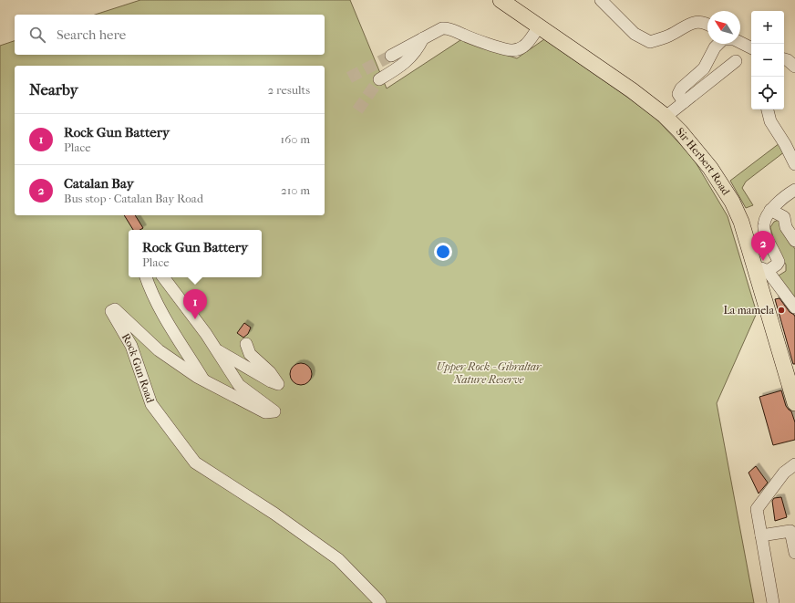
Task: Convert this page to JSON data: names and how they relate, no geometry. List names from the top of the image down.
{
  "streets": {
    "main road": ["Sir Herbert Road"],
    "street": ["Rock Gun Road"]
  },
  "parks": ["Upper Rock - Gibraltar Nature Reserve"],
  "places": ["La mamela"],
  "north": "top left",
  "page": {
    "map_buttons": ["+", "−"],
    "search": "Search here",
    "heading": ["Nearby", "2 results"],
    "list": [
      {
        "mark": "1",
        "name": "Rock Gun Battery",
        "note": "Place",
        "value": "160 m"
      },
      {
        "mark": "2",
        "name": "Catalan Bay",
        "note": "Bus stop · Catalan Bay Road",
        "value": "210 m"
      }
    ],
    "popup": ["Rock Gun Battery", "Place"],
    "pins": ["2", "1"]
  }
}
